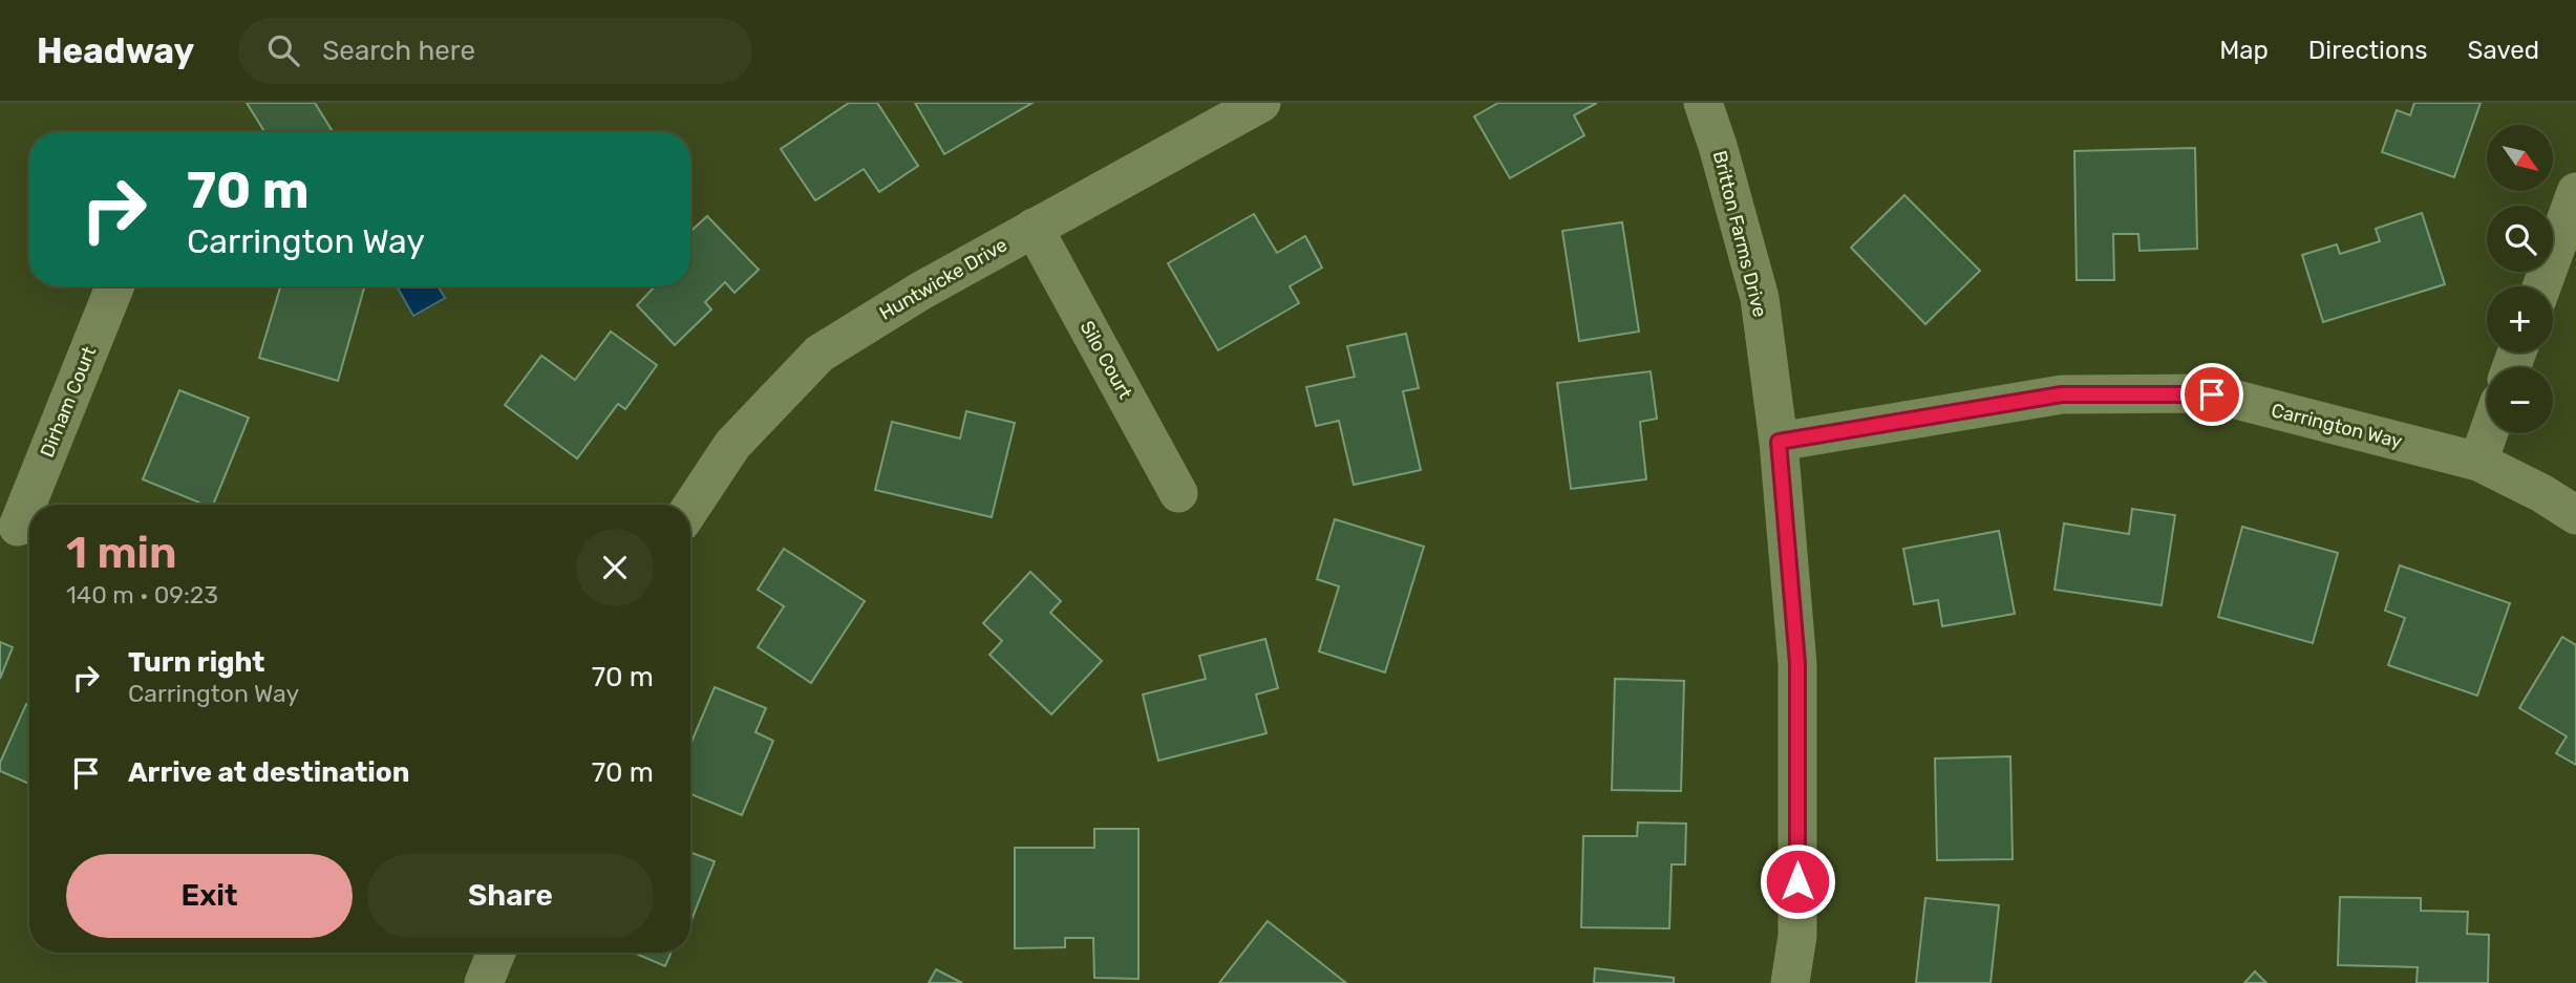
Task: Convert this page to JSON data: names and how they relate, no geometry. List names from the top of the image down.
{
  "streets": {
    "street": [
      "Britton Farms Drive",
      "Huntwicke Drive",
      "Silo Court",
      "Dirham Court",
      "Carrington Way"
    ]
  },
  "crossings": [
    ["Britton Farms Drive", "Carrington Way"],
    ["Huntwicke Drive", "Silo Court"]
  ],
  "north": "bottom right",
  "page": {
    "header": "Headway",
    "search": "Search here",
    "nav": ["Map", "Directions", "Saved"],
    "map_buttons": ["+", "−"],
    "turn": ["70 m", "Carrington Way"],
    "heading": ["1 min", "140 m · 09:23"],
    "list": [
      {
        "name": "Turn right",
        "note": "Carrington Way",
        "value": "70 m"
      },
      {
        "name": "Arrive at destination",
        "value": "70 m"
      }
    ],
    "buttons": ["Exit", "Share"]
  }
}
